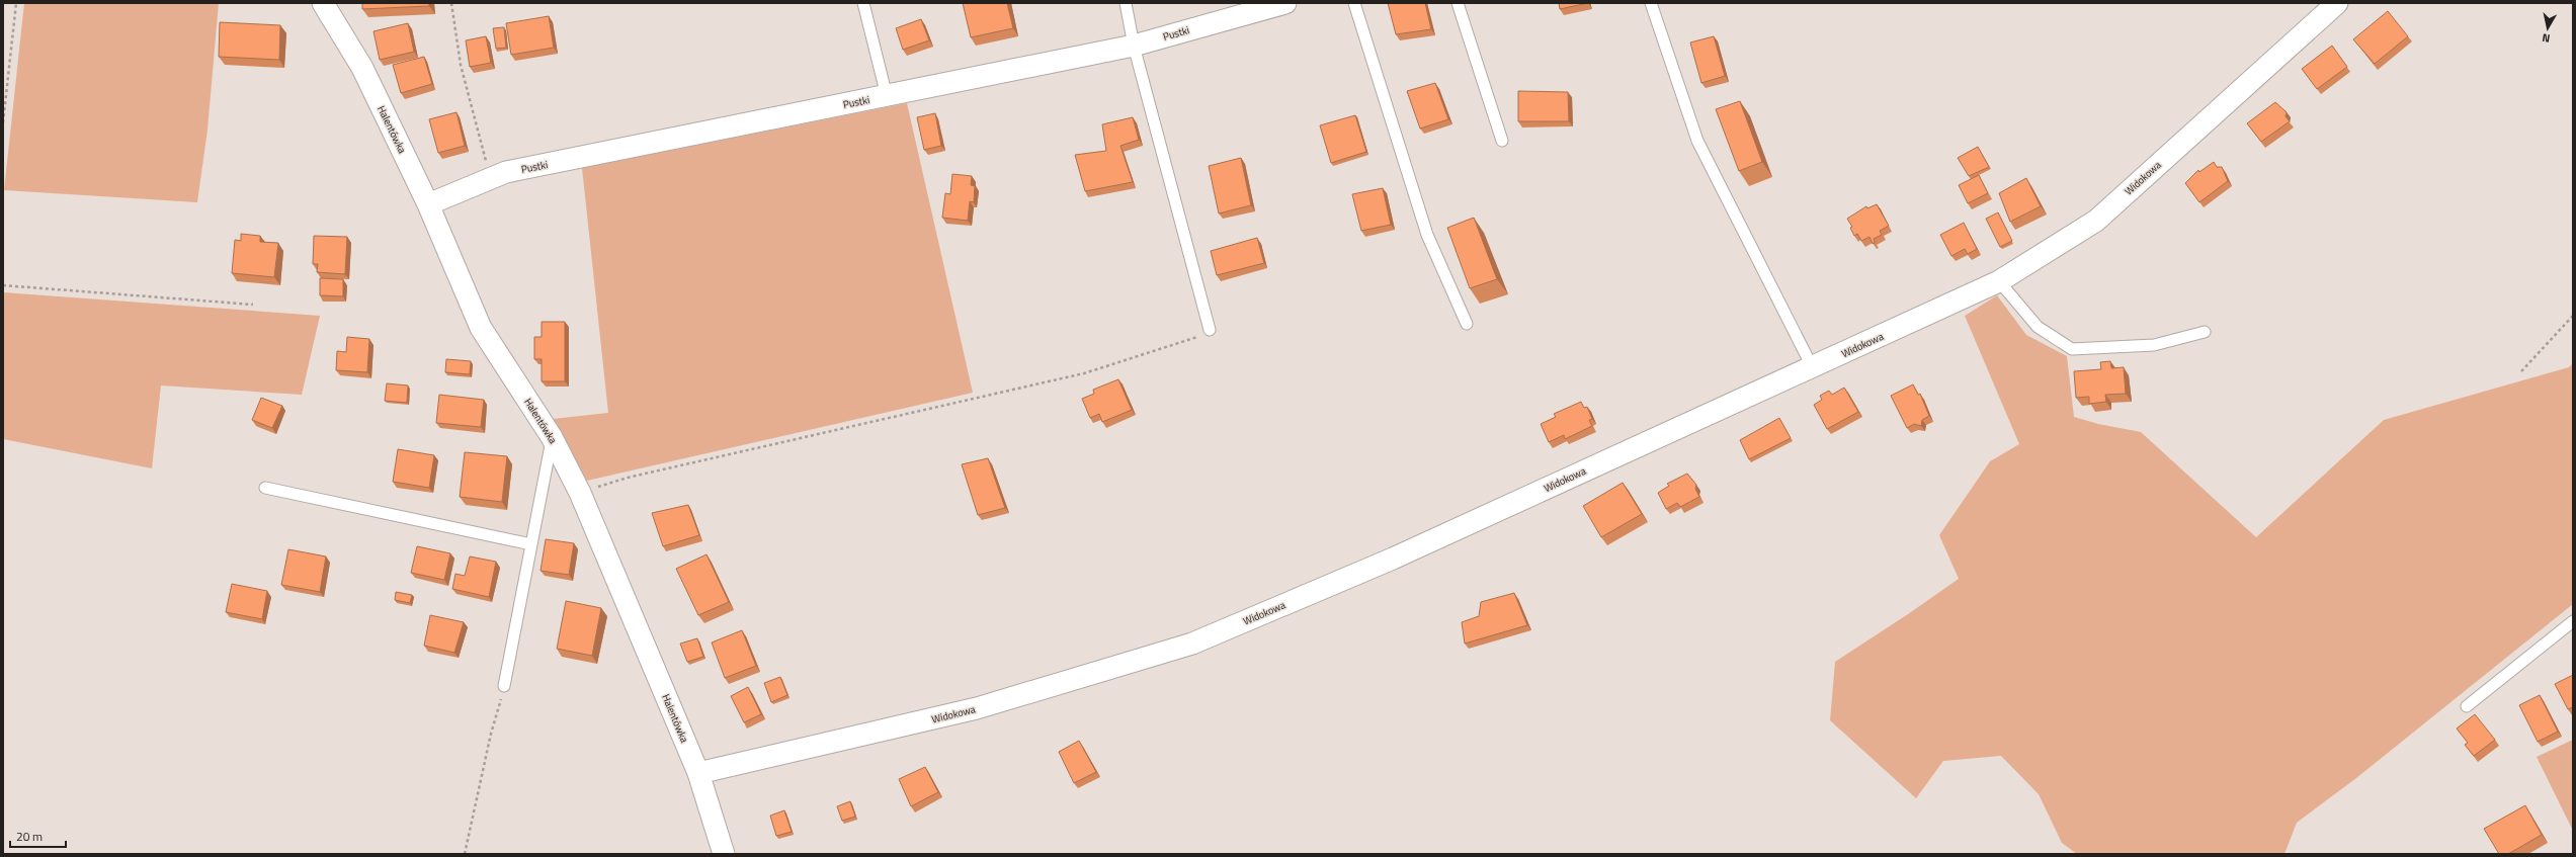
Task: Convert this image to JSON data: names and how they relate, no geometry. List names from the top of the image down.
{
  "streets": {
    "street": ["Pustki", "Halentówka", "Widokowa"]
  },
  "crossings": [
    ["Pustki", "Halentówka"],
    ["Halentówka", "Widokowa"]
  ],
  "scale_bar": "20 m",
  "north": "bottom"
}
